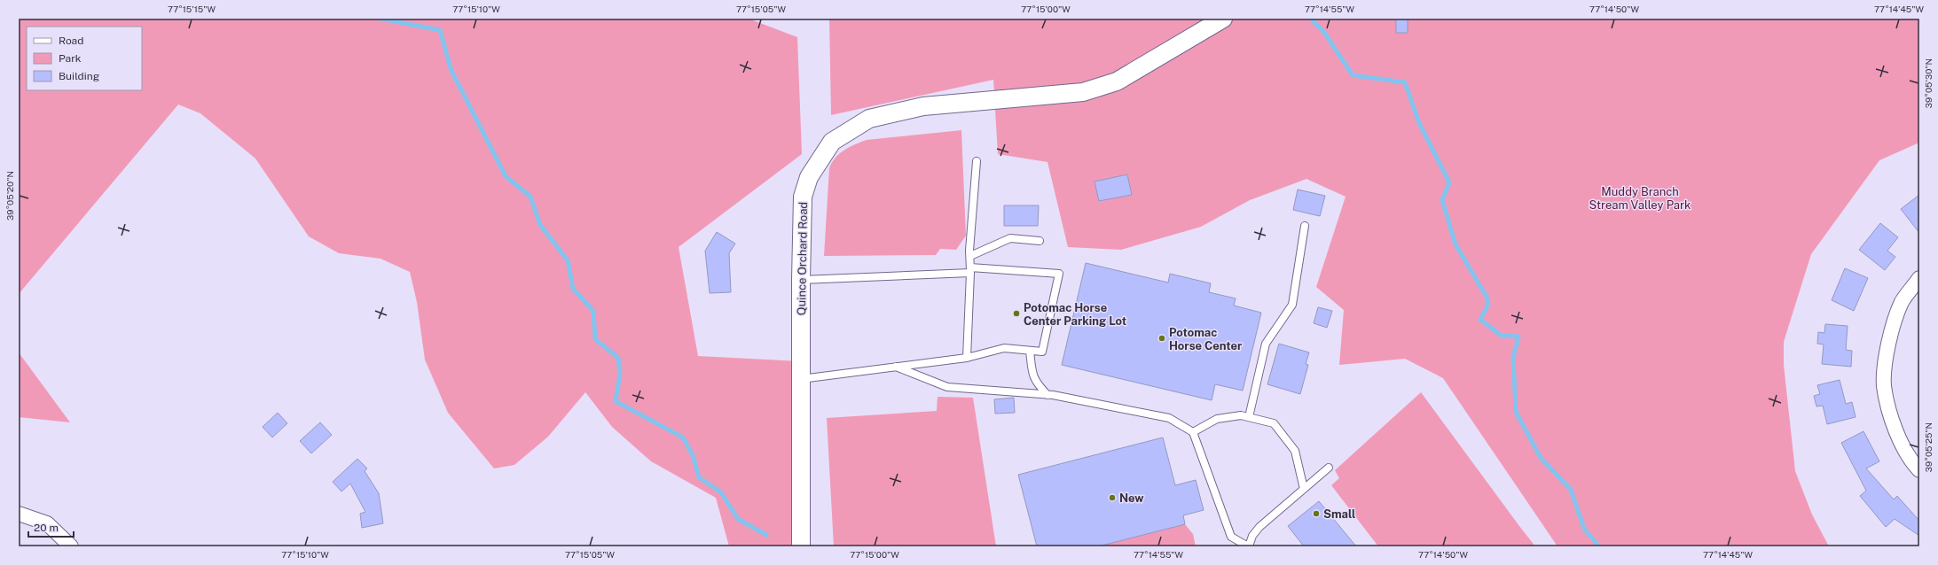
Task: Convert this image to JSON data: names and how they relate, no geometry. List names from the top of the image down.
{
  "streets": {
    "street": ["Quince Orchard Road"]
  },
  "parks": ["Muddy Branch Stream Valley Park"],
  "places": [
    "Potomac Horse Center Parking Lot",
    "Potomac Horse Center",
    "New",
    "Small"
  ],
  "legend": ["Road", "Park", "Building"],
  "scale_bar": "20 m",
  "coordinates": [
    "77°15'15\"W",
    "77°15'10\"W",
    "77°15'05\"W",
    "77°15'00\"W",
    "77°14'55\"W",
    "77°14'50\"W",
    "77°14'45\"W",
    "39°05'30\"N",
    "39°05'20\"N",
    "39°05'25\"N"
  ]
}
